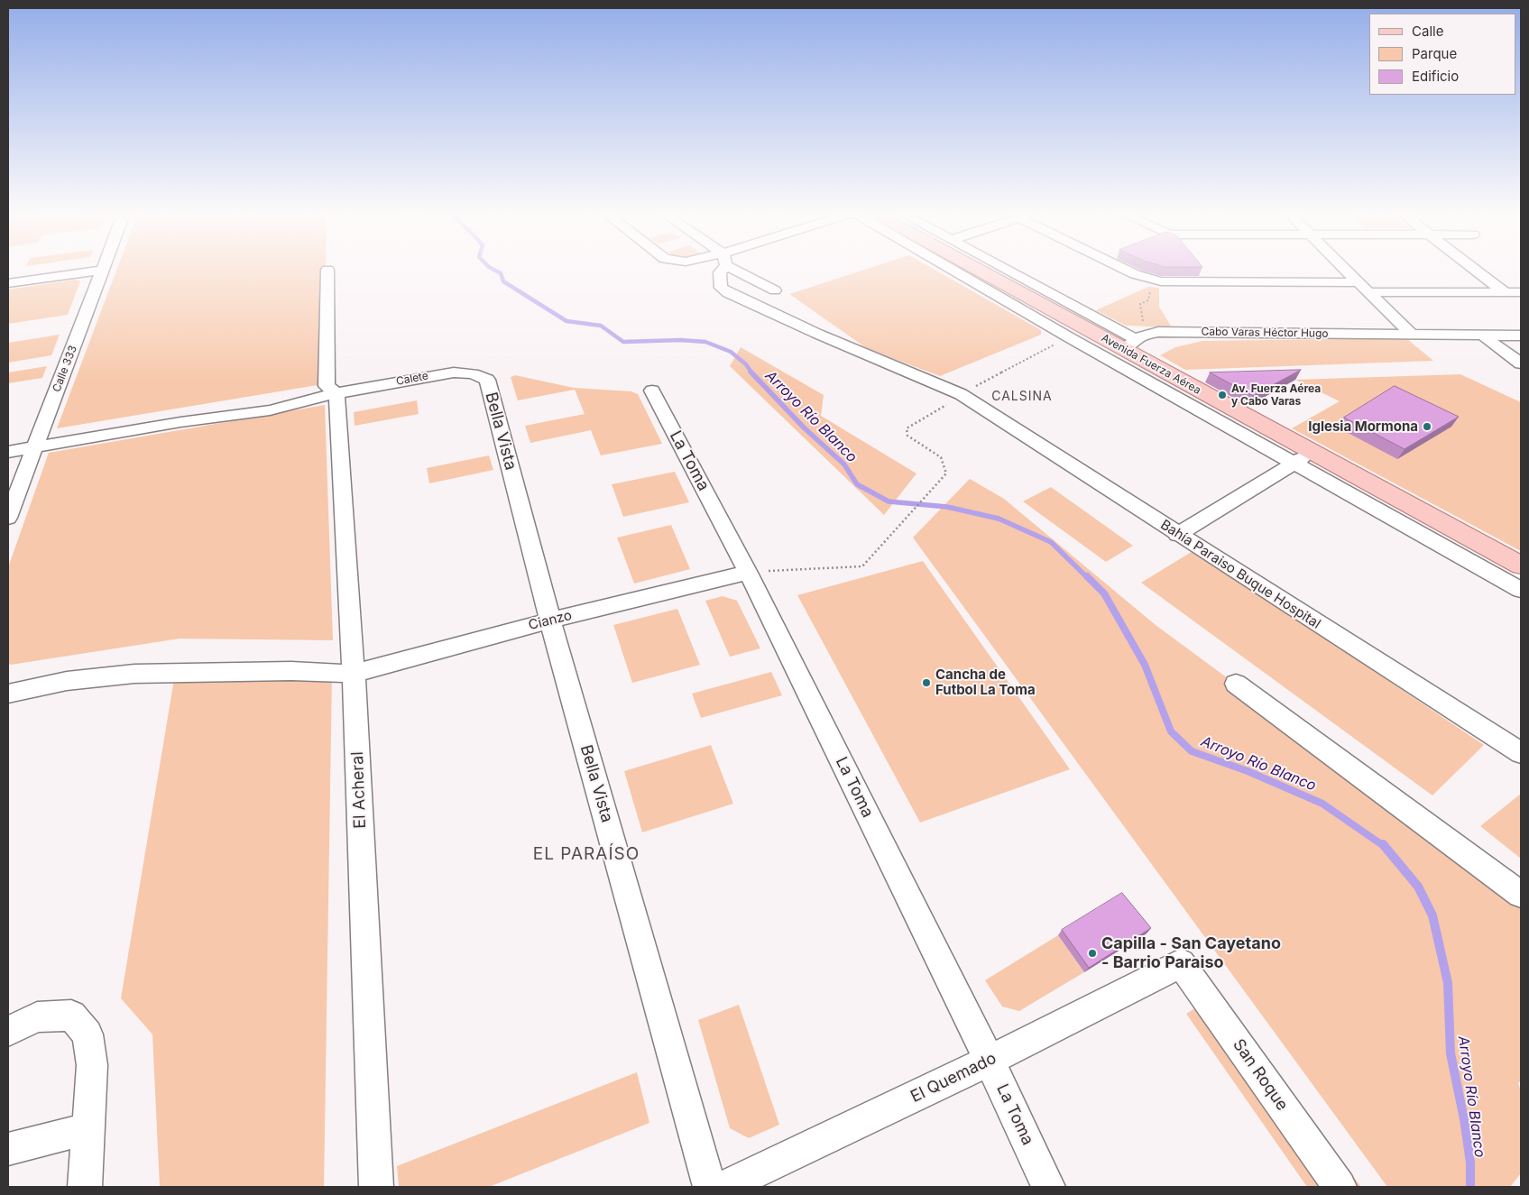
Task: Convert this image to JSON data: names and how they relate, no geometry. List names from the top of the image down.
{
  "streets": {
    "main road": ["Avenida Fuerza Aérea"],
    "street": [
      "Cabo Varas Héctor Hugo",
      "Calle 333",
      "Calete",
      "Bella Vista",
      "La Toma",
      "Bahía Paraiso Buque Hospital",
      "Cianzo",
      "El Acheral",
      "San Roque",
      "El Quemado"
    ]
  },
  "crossings": [
    ["Cabo Varas Héctor Hugo", "Avenida Fuerza Aérea"],
    ["Calle 333", "Calete"],
    ["Calete", "Bella Vista"],
    ["Calete", "El Acheral"],
    ["Bella Vista", "Cianzo"],
    ["La Toma", "Cianzo"],
    ["La Toma", "El Quemado"],
    ["Cianzo", "El Acheral"],
    ["San Roque", "El Quemado"]
  ],
  "districts": ["CALSINA", "EL PARAÍSO"],
  "water": ["Arroyo Río Blanco"],
  "places": [
    "Av. Fuerza Aérea y Cabo Varas",
    "Iglesia Mormona",
    "Cancha de Futbol La Toma",
    "Capilla - San Cayetano - Barrio Paraiso"
  ],
  "legend": ["Calle", "Parque", "Edificio"]
}
